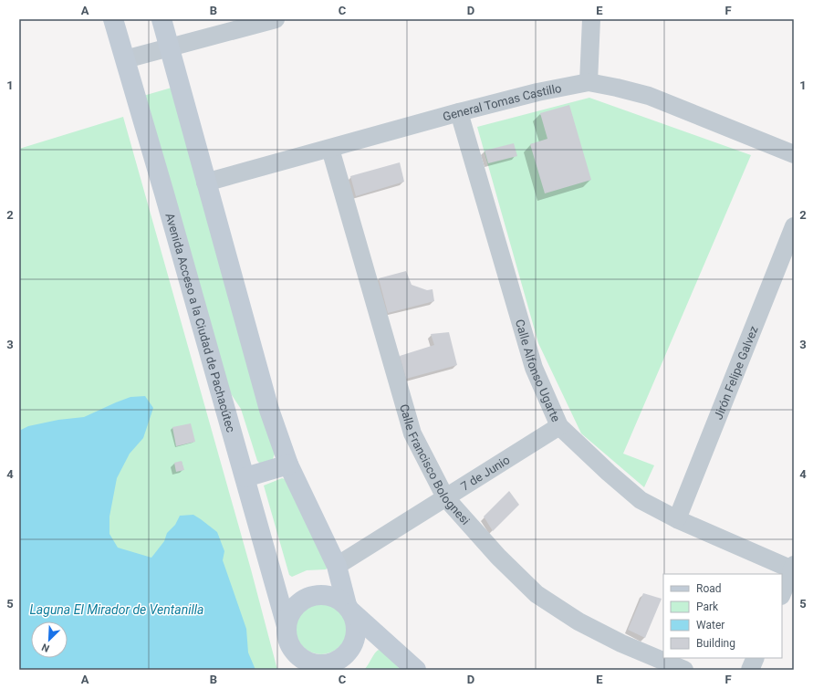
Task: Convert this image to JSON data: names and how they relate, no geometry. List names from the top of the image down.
{
  "streets": {
    "main road": ["Avenida Acceso a la Ciudad de Pachacútec"],
    "street": [
      "General Tomas Castillo",
      "Calle Alfonso Ugarte",
      "Jirón Felipe Galvez",
      "Calle Francisco Bolognesi",
      "7 de Junio"
    ]
  },
  "crossings": [
    ["General Tomas Castillo", "Calle Alfonso Ugarte"],
    ["General Tomas Castillo", "Calle Francisco Bolognesi"],
    ["Calle Alfonso Ugarte", "Jirón Felipe Galvez"],
    ["Calle Alfonso Ugarte", "7 de Junio"],
    ["Calle Francisco Bolognesi", "7 de Junio"]
  ],
  "water": ["Laguna El Mirador de Ventanilla"],
  "legend": [
    "Road",
    "Park",
    "Water",
    "Building"
  ],
  "north": "bottom left",
  "grid": {
    "columns": [
      "A",
      "B",
      "C",
      "D",
      "E",
      "F"
    ],
    "rows": [
      "1",
      "2",
      "3",
      "4",
      "5"
    ]
  }
}
